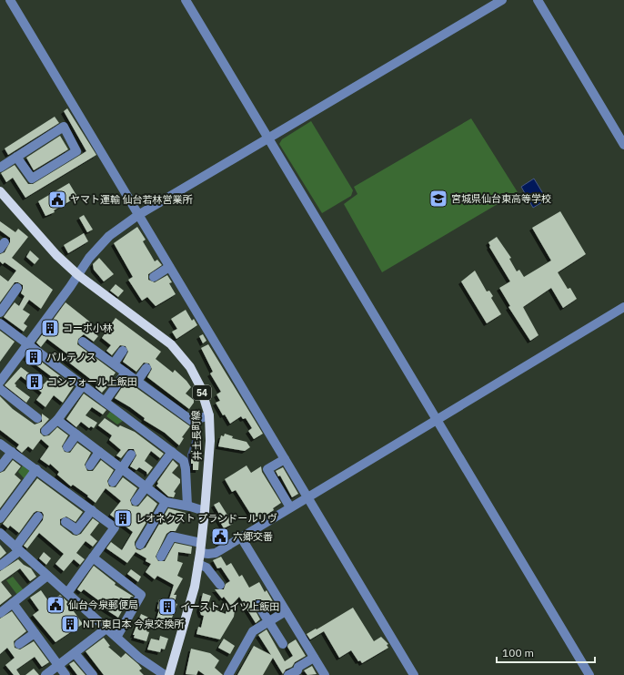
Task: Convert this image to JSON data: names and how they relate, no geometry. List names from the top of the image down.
{
  "streets": {
    "main road": ["54", "井土長町線"]
  },
  "places": {
    "school or university": ["宮城県仙台東高等学校"],
    "public building": ["ヤマト運輸 仙台若林営業所", "六郷交番", "仙台今泉郵便局"],
    "building": [
      "コーポ小林",
      "パルテノス",
      "コンフォール上飯田",
      "レオネクスト プランドールリヴ",
      "イーストハイツ上飯田",
      "NTT東日本 今泉交換所"
    ]
  },
  "scale_bar": "100 m"
}
